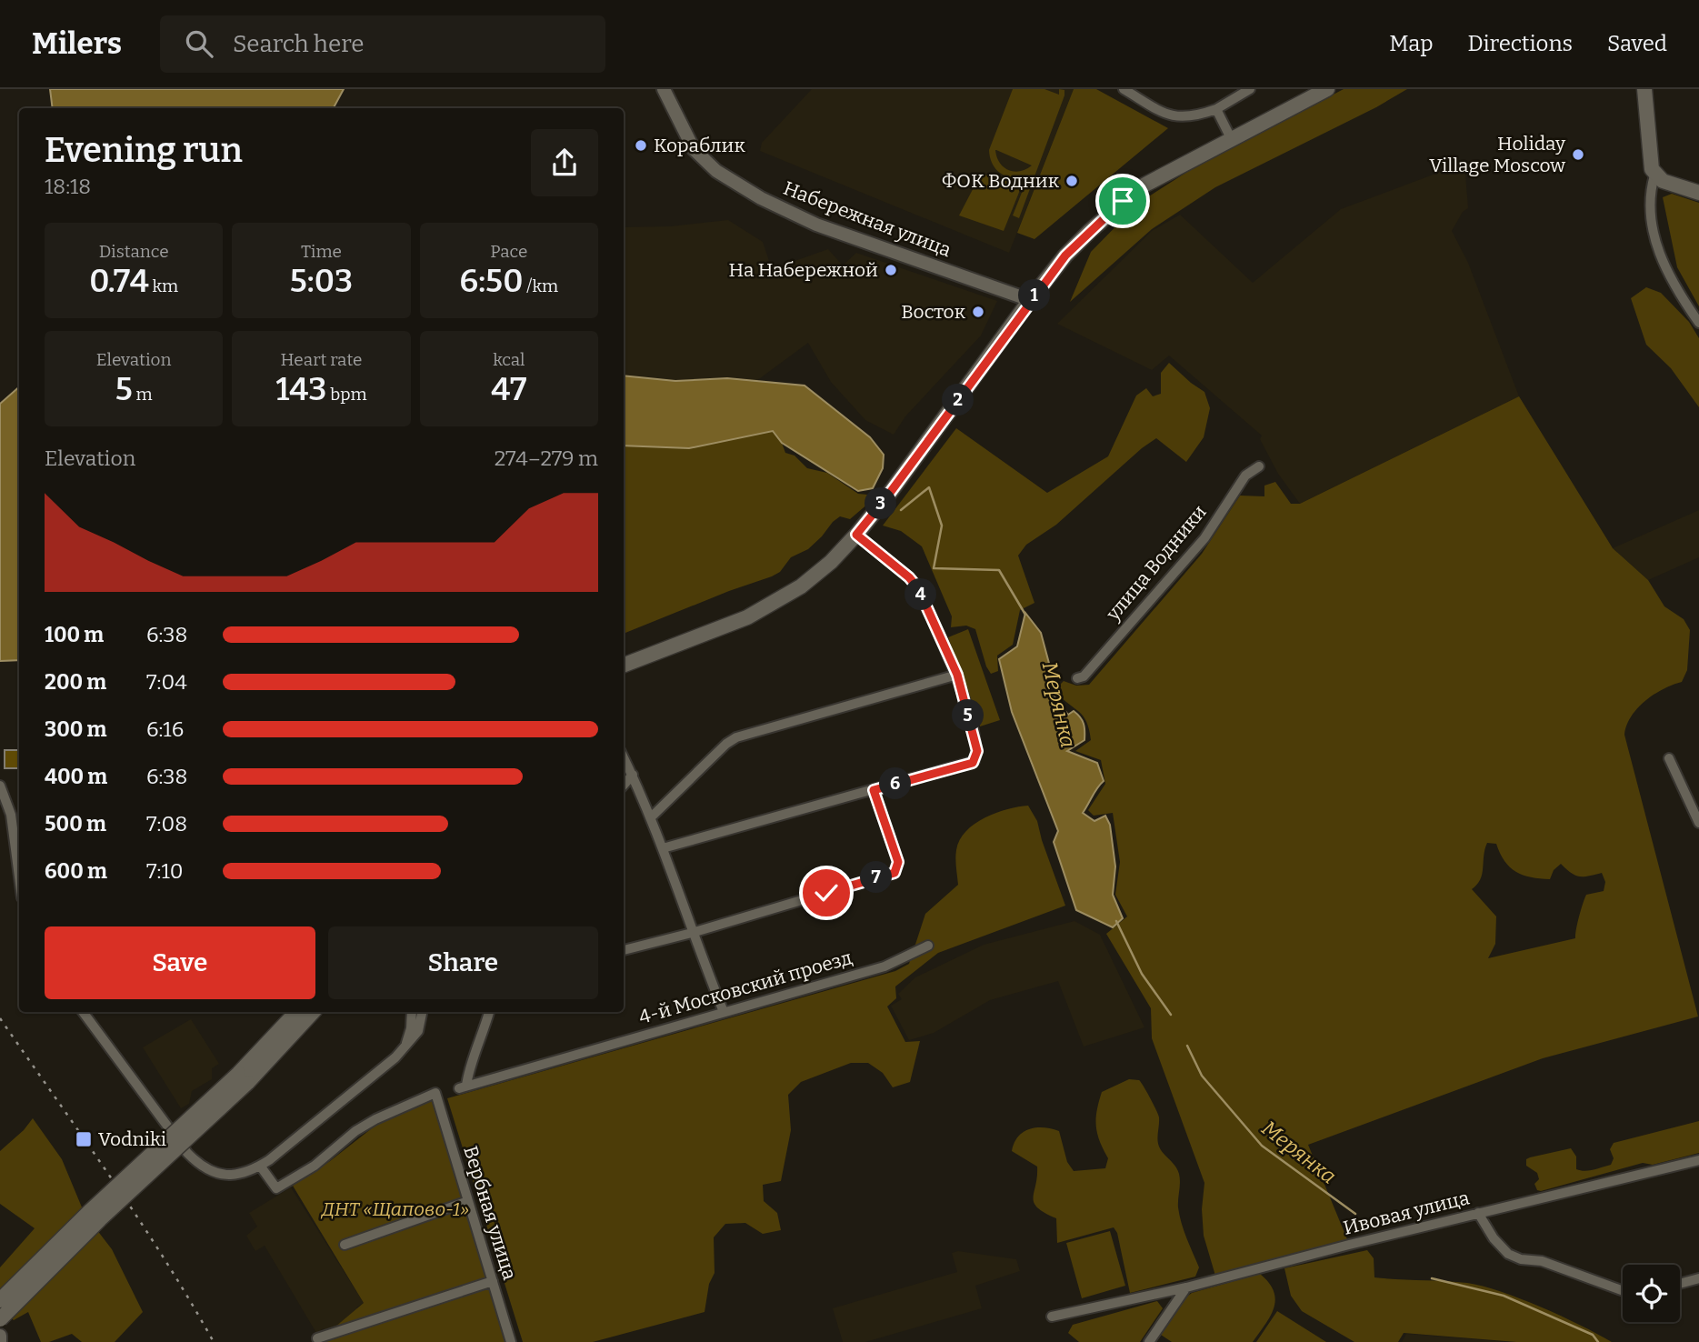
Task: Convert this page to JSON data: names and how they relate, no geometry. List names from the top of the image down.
{
  "streets": {
    "street": [
      "Набережная улица",
      "улица Водники",
      "4-й Московский проезд",
      "Вербная улица",
      "Ивовая улица"
    ]
  },
  "water": ["Мерянка"],
  "parks": ["ДНТ «Щапово-1»"],
  "places": {
    "other": [
      "Кораблик",
      "Holiday Village Moscow",
      "ФОК Водник",
      "На Набережной",
      "Восток"
    ],
    "transit": ["Vodniki"]
  },
  "page": {
    "header": "Milers",
    "search": "Search here",
    "nav": ["Map", "Directions", "Saved"],
    "heading": ["Evening run", "18:18"],
    "stats": [
      ["Distance", "0.74 km"],
      ["Time", "5:03"],
      ["Pace", "6:50 /km"],
      ["Elevation", "5 m"],
      ["Heart rate", "143 bpm"],
      ["kcal", "47"]
    ],
    "pins": [
      "1",
      "2",
      "3",
      "4",
      "5",
      "6",
      "7"
    ],
    "chart": ["Elevation", "274–279 m"],
    "list": [
      {
        "name": "100 m",
        "note": "6:38"
      },
      {
        "name": "200 m",
        "note": "7:04"
      },
      {
        "name": "300 m",
        "note": "6:16"
      },
      {
        "name": "400 m",
        "note": "6:38"
      },
      {
        "name": "500 m",
        "note": "7:08"
      },
      {
        "name": "600 m",
        "note": "7:10"
      }
    ],
    "buttons": ["Save", "Share"]
  }
}
